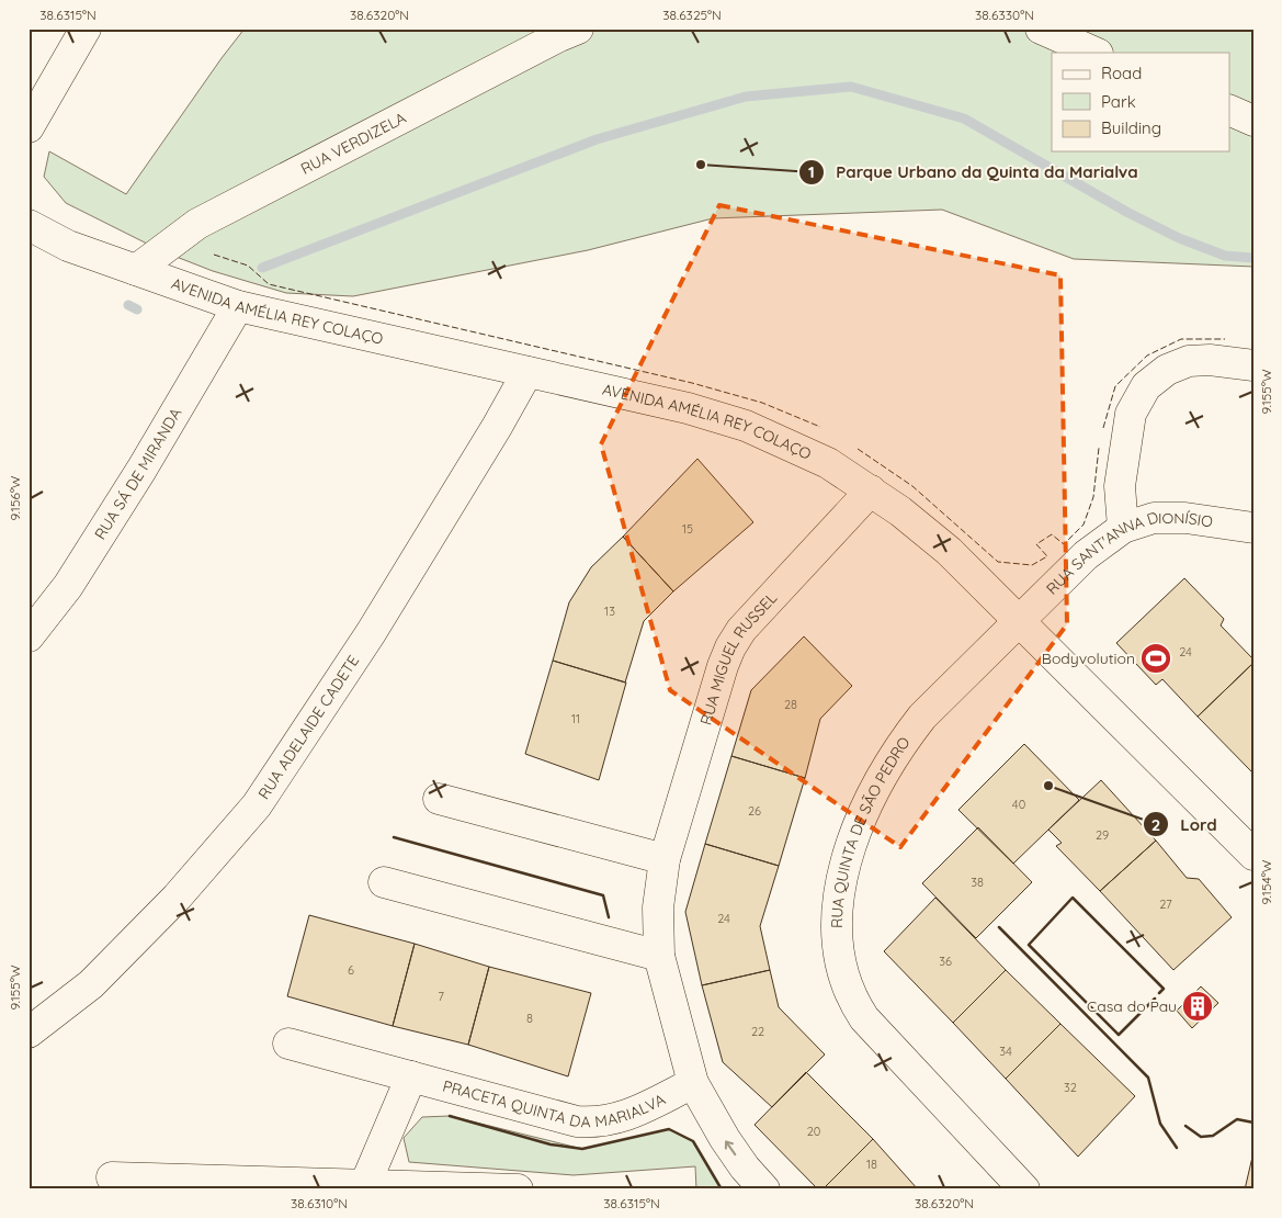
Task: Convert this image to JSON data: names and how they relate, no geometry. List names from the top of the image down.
{
  "streets": {
    "street": [
      "RUA VERDIZELA",
      "AVENIDA AMÉLIA REY COLAÇO",
      "RUA SÁ DE MIRANDA",
      "RUA SANT'ANNA DIONÍSIO",
      "RUA MIGUEL RUSSEL",
      "RUA ADELAIDE CADETE",
      "RUA QUINTA DE SÃO PEDRO",
      "PRACETA QUINTA DA MARIALVA"
    ]
  },
  "crossings": [
    ["RUA VERDIZELA", "AVENIDA AMÉLIA REY COLAÇO"],
    ["AVENIDA AMÉLIA REY COLAÇO", "RUA SÁ DE MIRANDA"],
    ["AVENIDA AMÉLIA REY COLAÇO", "RUA SANT'ANNA DIONÍSIO"],
    ["AVENIDA AMÉLIA REY COLAÇO", "RUA MIGUEL RUSSEL"],
    ["AVENIDA AMÉLIA REY COLAÇO", "RUA ADELAIDE CADETE"],
    ["AVENIDA AMÉLIA REY COLAÇO", "RUA QUINTA DE SÃO PEDRO"],
    ["RUA SANT'ANNA DIONÍSIO", "RUA QUINTA DE SÃO PEDRO"],
    ["RUA MIGUEL RUSSEL", "PRACETA QUINTA DA MARIALVA"]
  ],
  "places": {
    "other": ["Parque Urbano da Quinta da Marialva", "Lord"],
    "sports": ["Bodyvolution"],
    "building": ["Casa do Pau"]
  },
  "house_numbers": [
    "15",
    "13",
    "24",
    "28",
    "11",
    "40",
    "26",
    "29",
    "38",
    "27",
    "24",
    "36",
    "6",
    "7",
    "8",
    "22",
    "34",
    "32",
    "20",
    "18"
  ],
  "legend": ["Road", "Park", "Building"],
  "coordinates": [
    "38.6315°N",
    "38.6320°N",
    "38.6325°N",
    "38.6330°N",
    "9.155°W",
    "9.156°W",
    "9.154°W",
    "38.6310°N"
  ]
}
